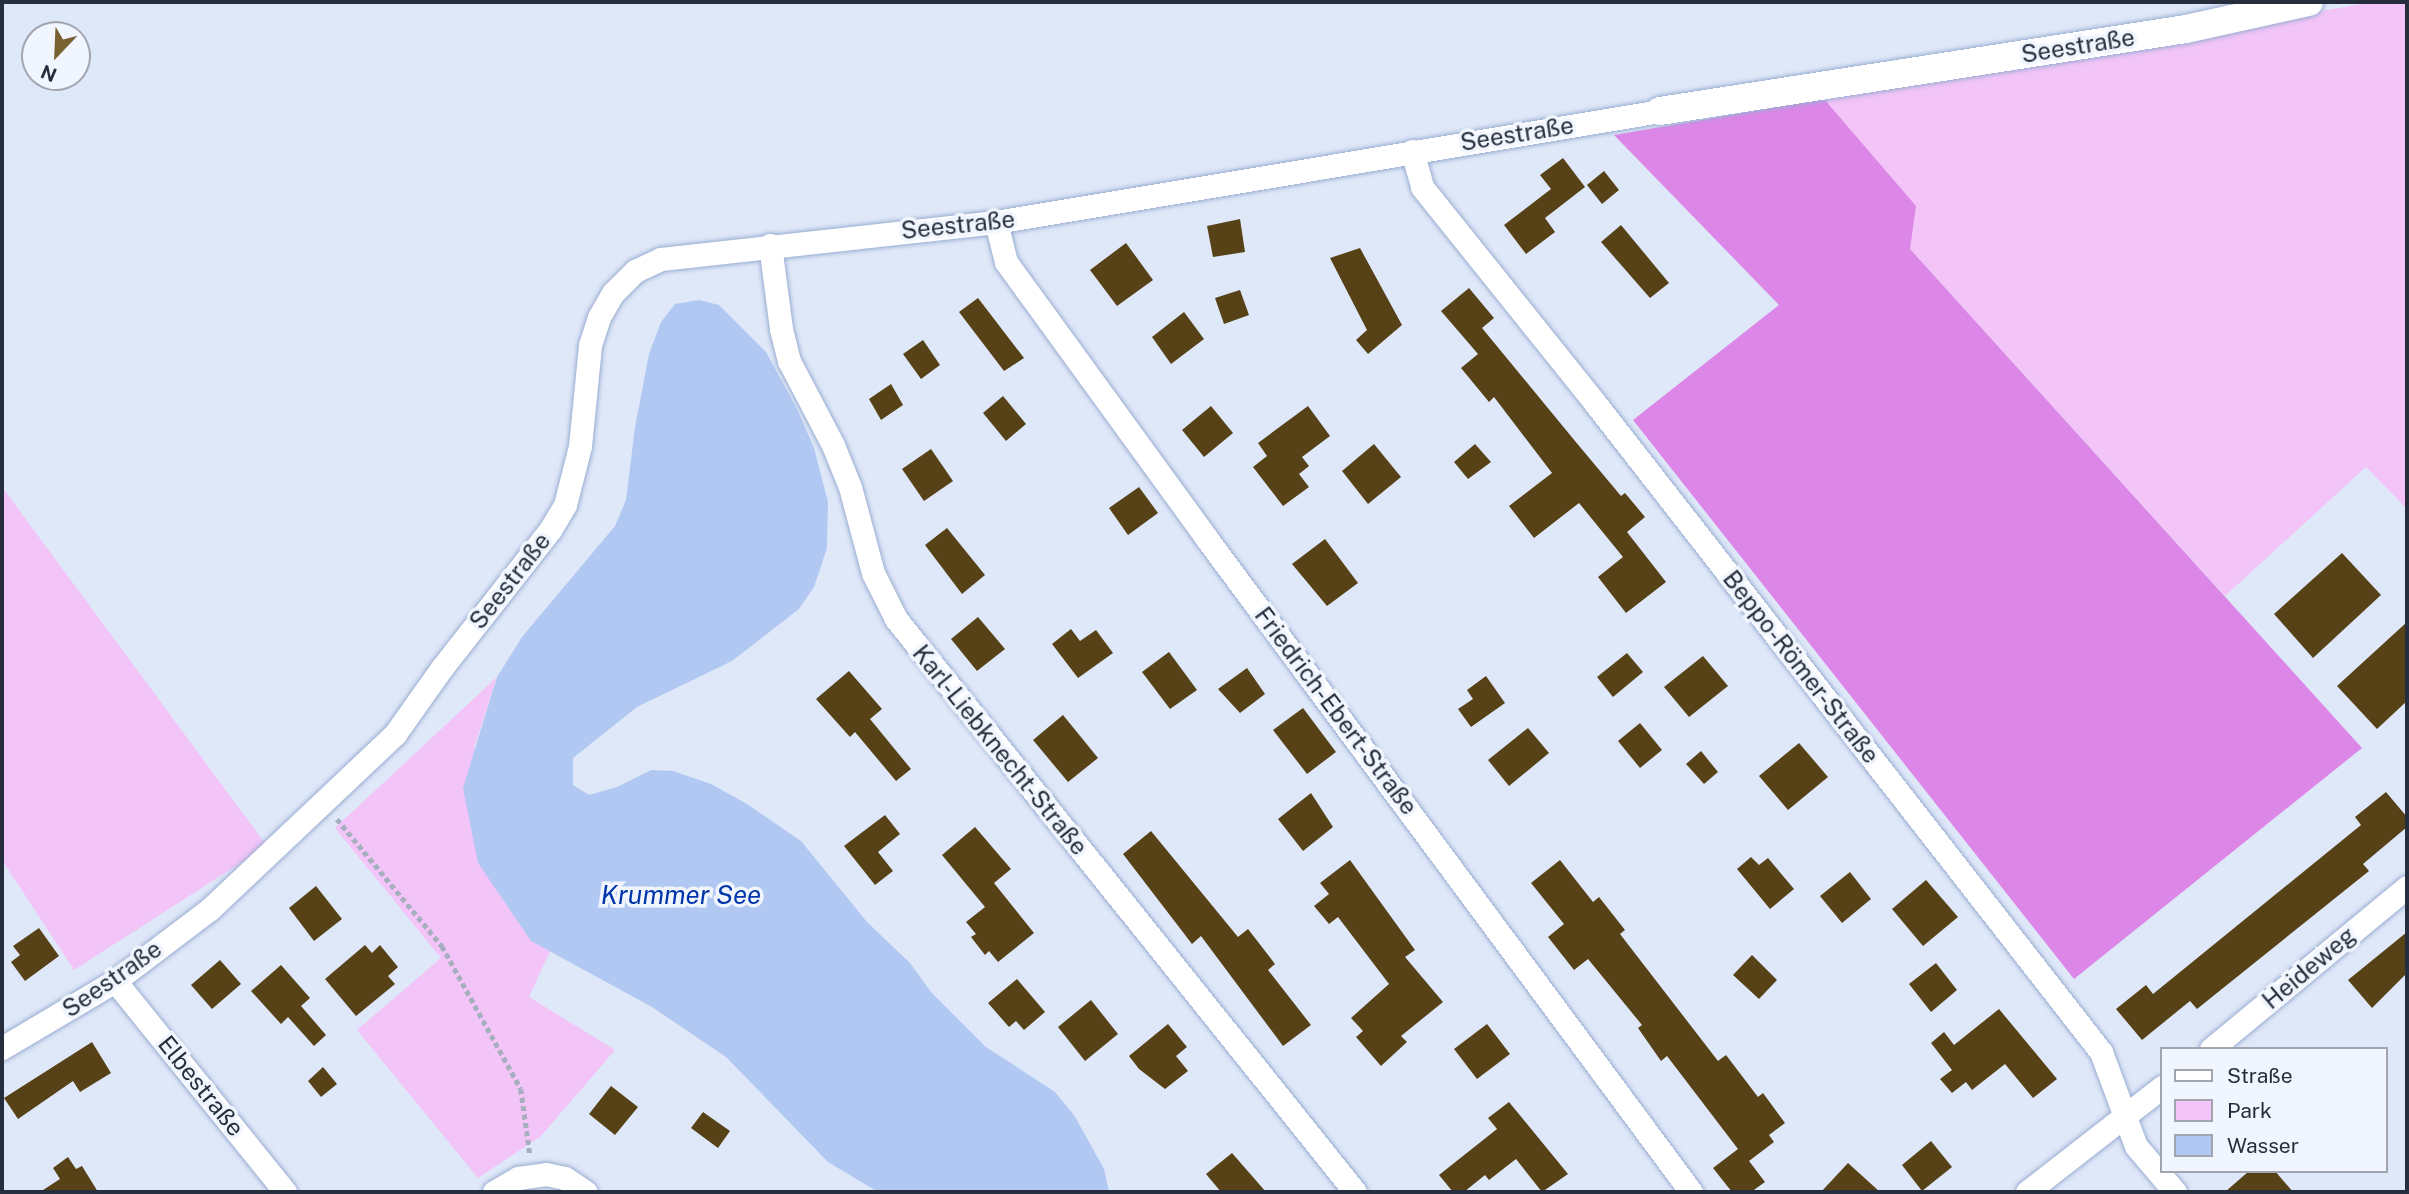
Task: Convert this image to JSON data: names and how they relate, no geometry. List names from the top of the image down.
{
  "streets": {
    "street": [
      "Seestraße",
      "Beppo-Römer-Straße",
      "Friedrich-Ebert-Straße",
      "Karl-Liebknecht-Straße",
      "Heideweg",
      "Elbestraße"
    ]
  },
  "crossings": [
    ["Seestraße", "Beppo-Römer-Straße"],
    ["Seestraße", "Friedrich-Ebert-Straße"],
    ["Seestraße", "Karl-Liebknecht-Straße"],
    ["Seestraße", "Elbestraße"]
  ],
  "water": ["Krummer See"],
  "legend": ["Straße", "Park", "Wasser"],
  "north": "bottom left"
}
